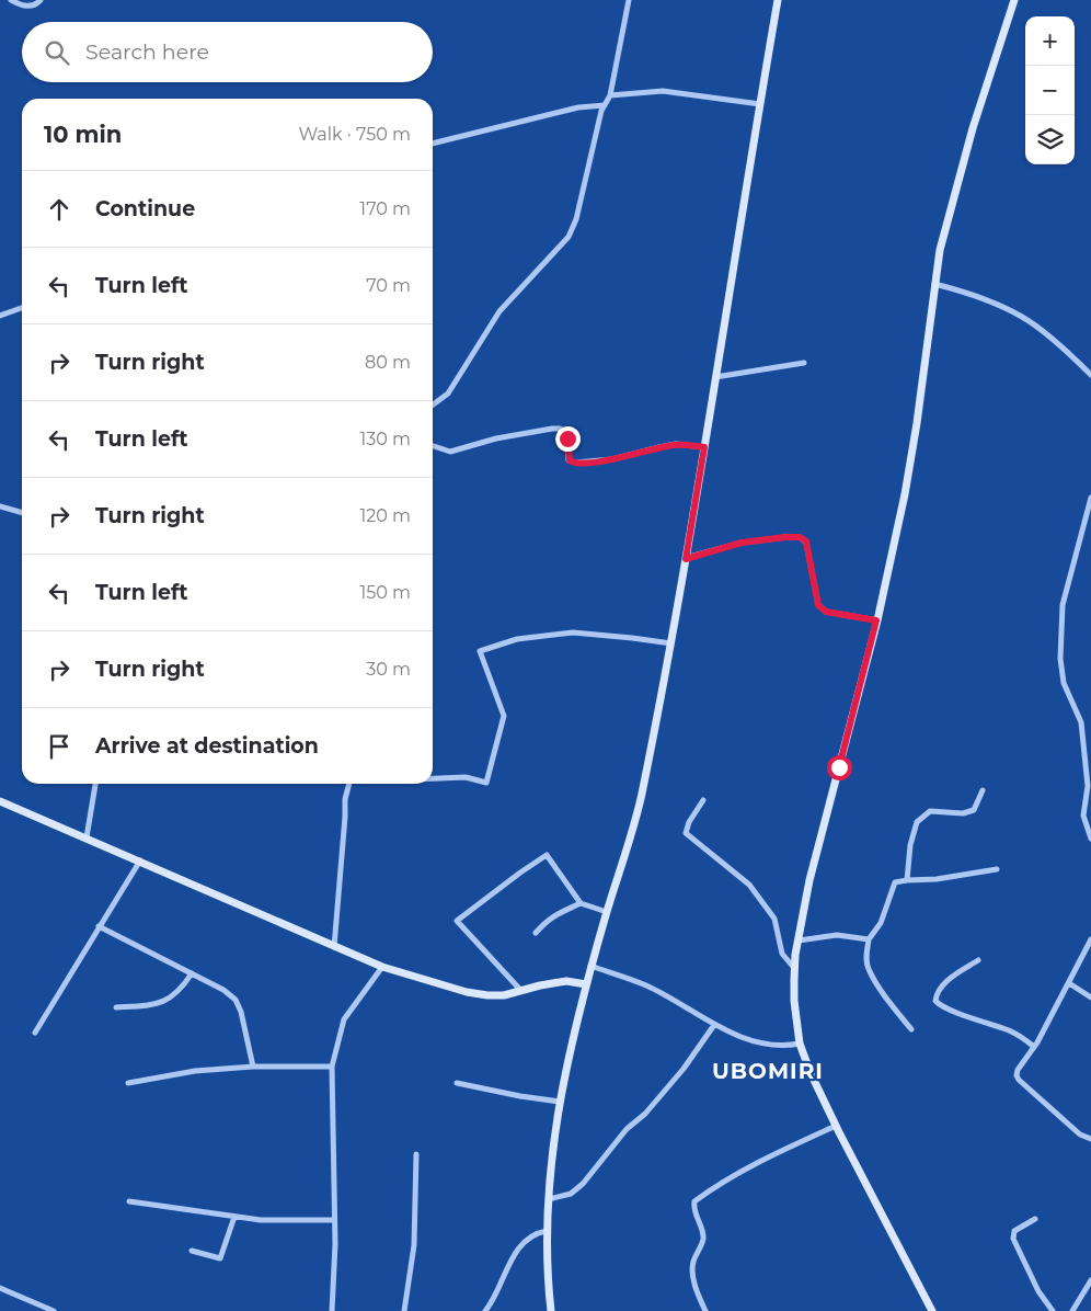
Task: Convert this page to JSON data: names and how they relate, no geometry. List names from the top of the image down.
{
  "districts": ["UBOMIRI"],
  "page": {
    "map_buttons": ["+", "−"],
    "search": "Search here",
    "heading": ["10 min", "Walk · 750 m"],
    "list": [
      ["Continue", "170 m"],
      ["Turn left", "70 m"],
      ["Turn right", "80 m"],
      ["Turn left", "130 m"],
      ["Turn right", "120 m"],
      ["Turn left", "150 m"],
      ["Turn right", "30 m"],
      "Arrive at destination"
    ]
  }
}
